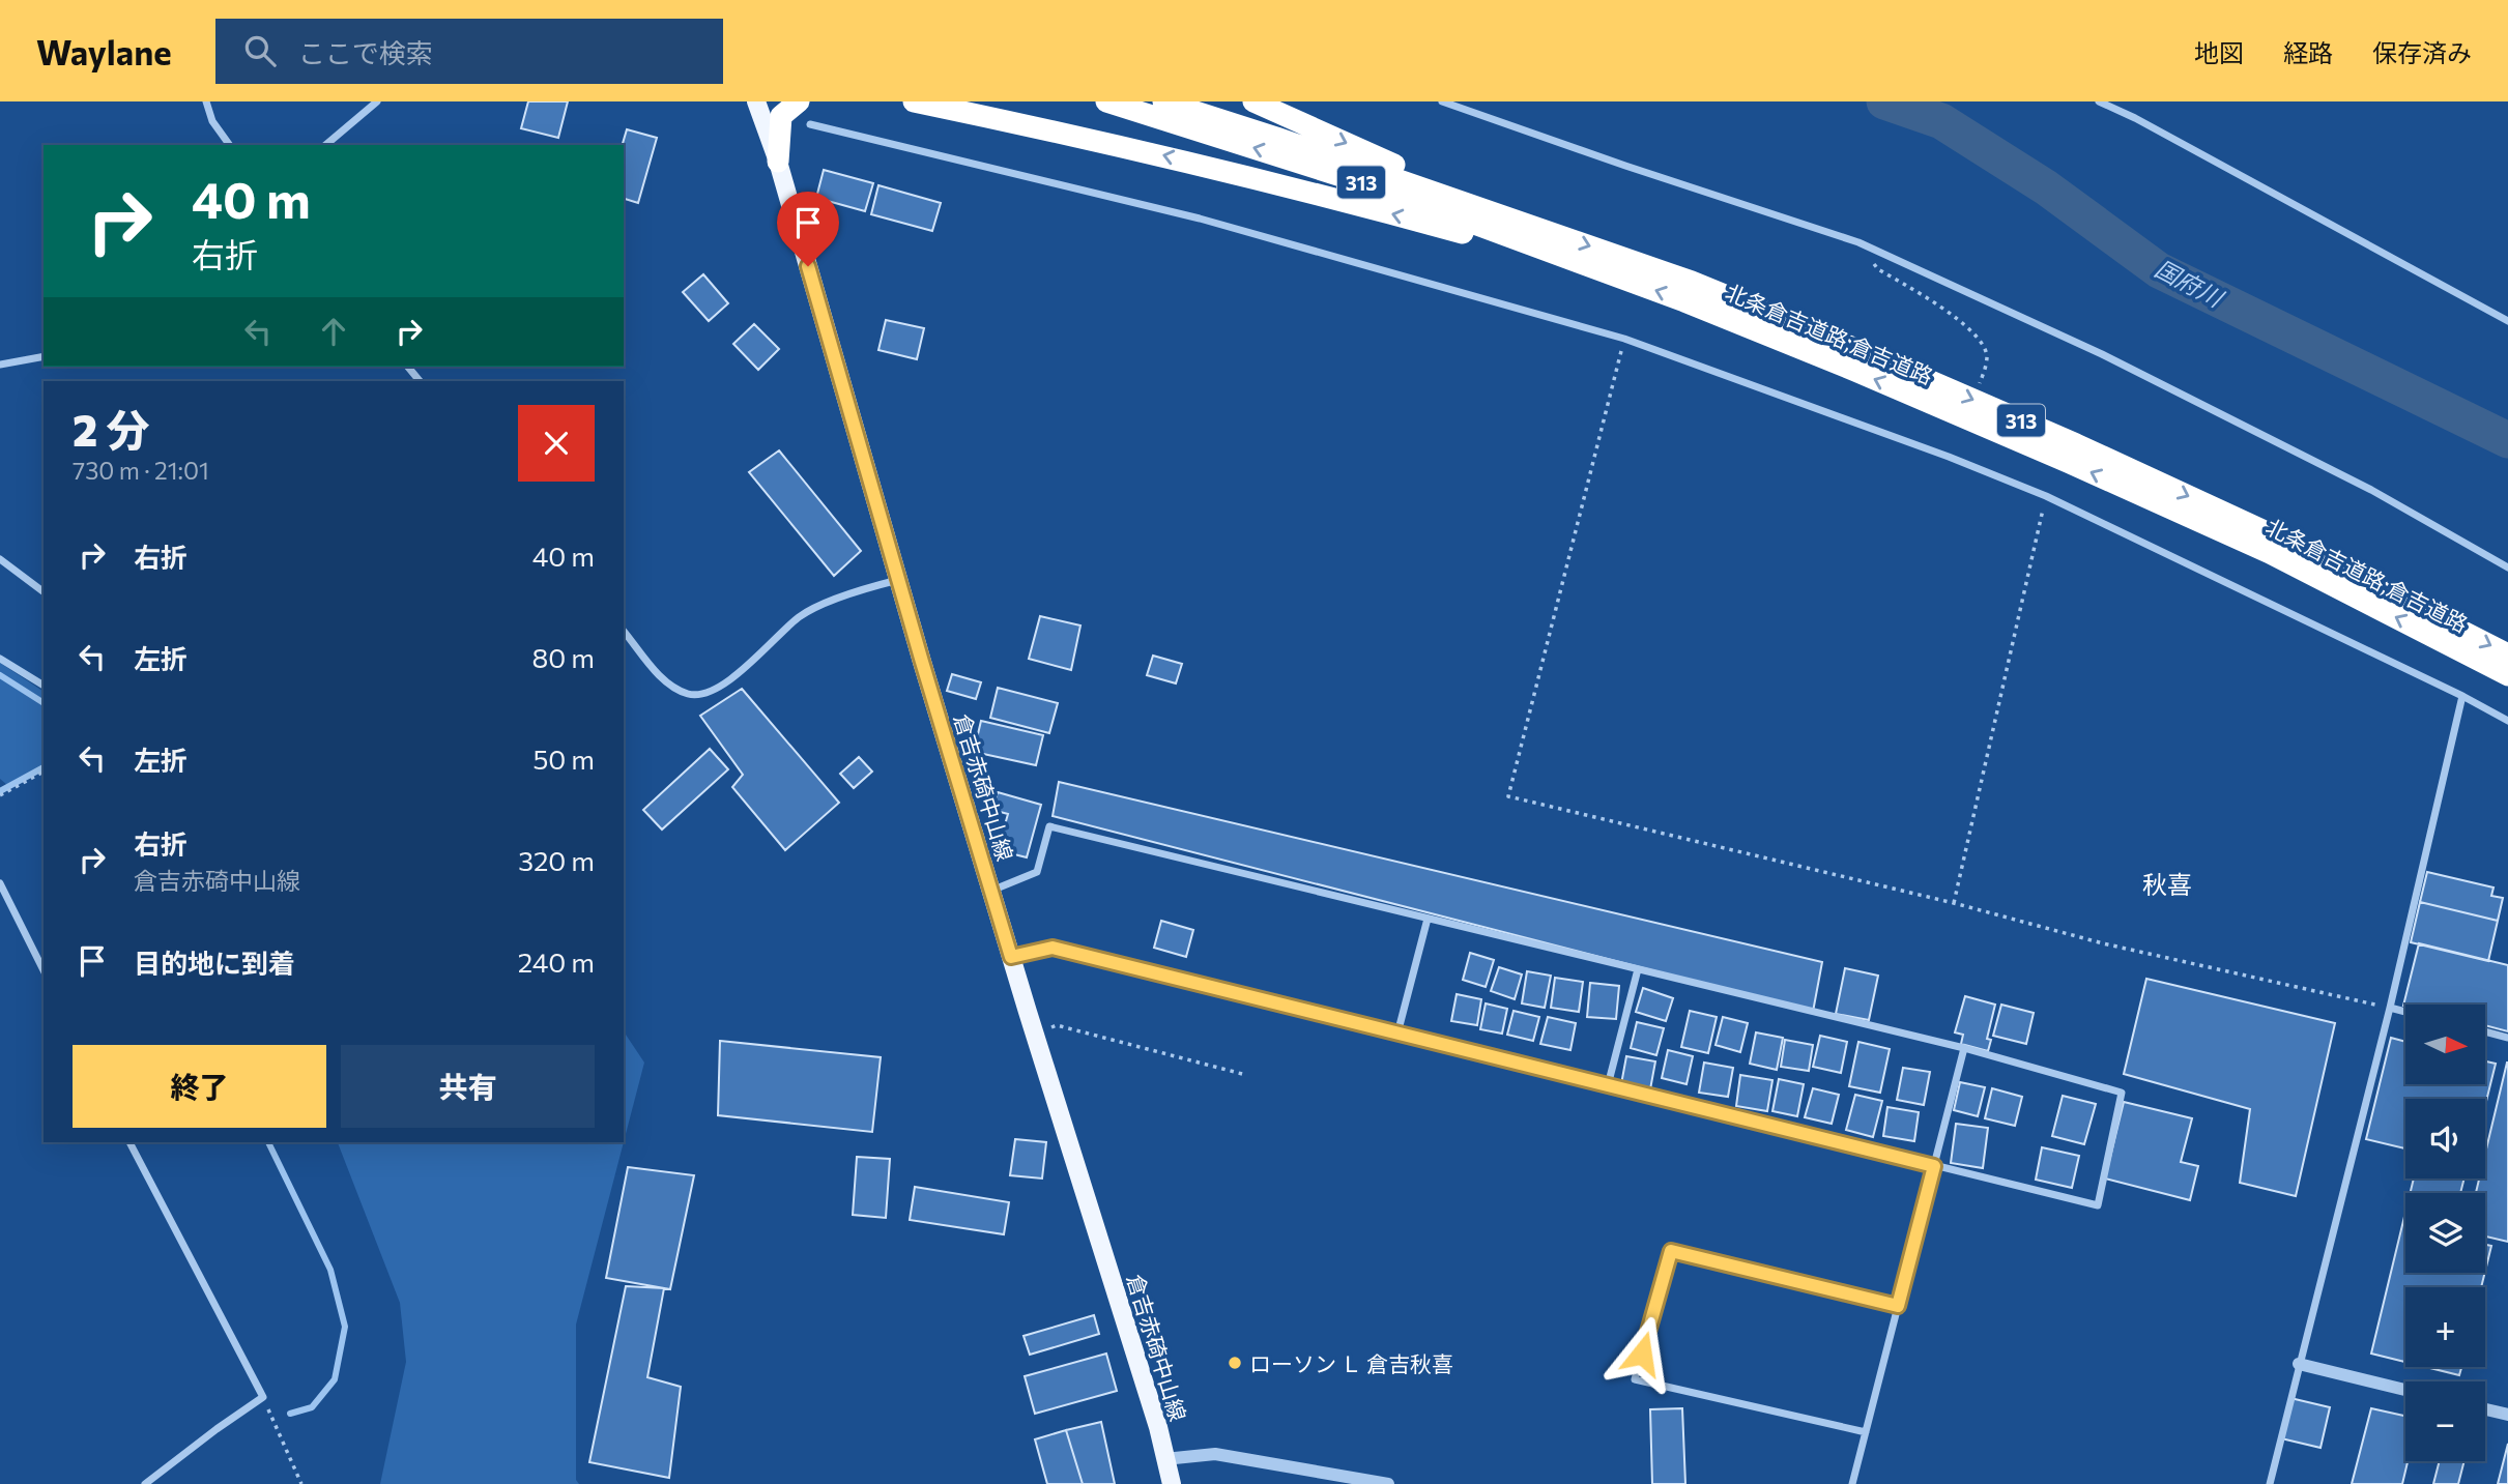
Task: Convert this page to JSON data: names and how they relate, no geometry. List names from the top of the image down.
{
  "streets": {
    "highway": ["313", "北条倉吉道路;倉吉道路"],
    "main road": ["倉吉赤碕中山線"]
  },
  "districts": ["秋喜"],
  "water": ["国府川"],
  "places": ["ローソン Ｌ 倉吉秋喜"],
  "north": "right",
  "page": {
    "header": "Waylane",
    "search": "ここで検索",
    "nav": ["地図", "経路", "保存済み"],
    "turn": ["40 m", "右折"],
    "heading": ["2 分", "730 m · 21:01"],
    "list": [
      {
        "name": "右折",
        "value": "40 m"
      },
      {
        "name": "左折",
        "value": "80 m"
      },
      {
        "name": "左折",
        "value": "50 m"
      },
      {
        "name": "右折",
        "note": "倉吉赤碕中山線",
        "value": "320 m"
      },
      {
        "name": "目的地に到着",
        "value": "240 m"
      }
    ],
    "map_buttons": ["+", "−"],
    "buttons": ["終了", "共有"]
  }
}
